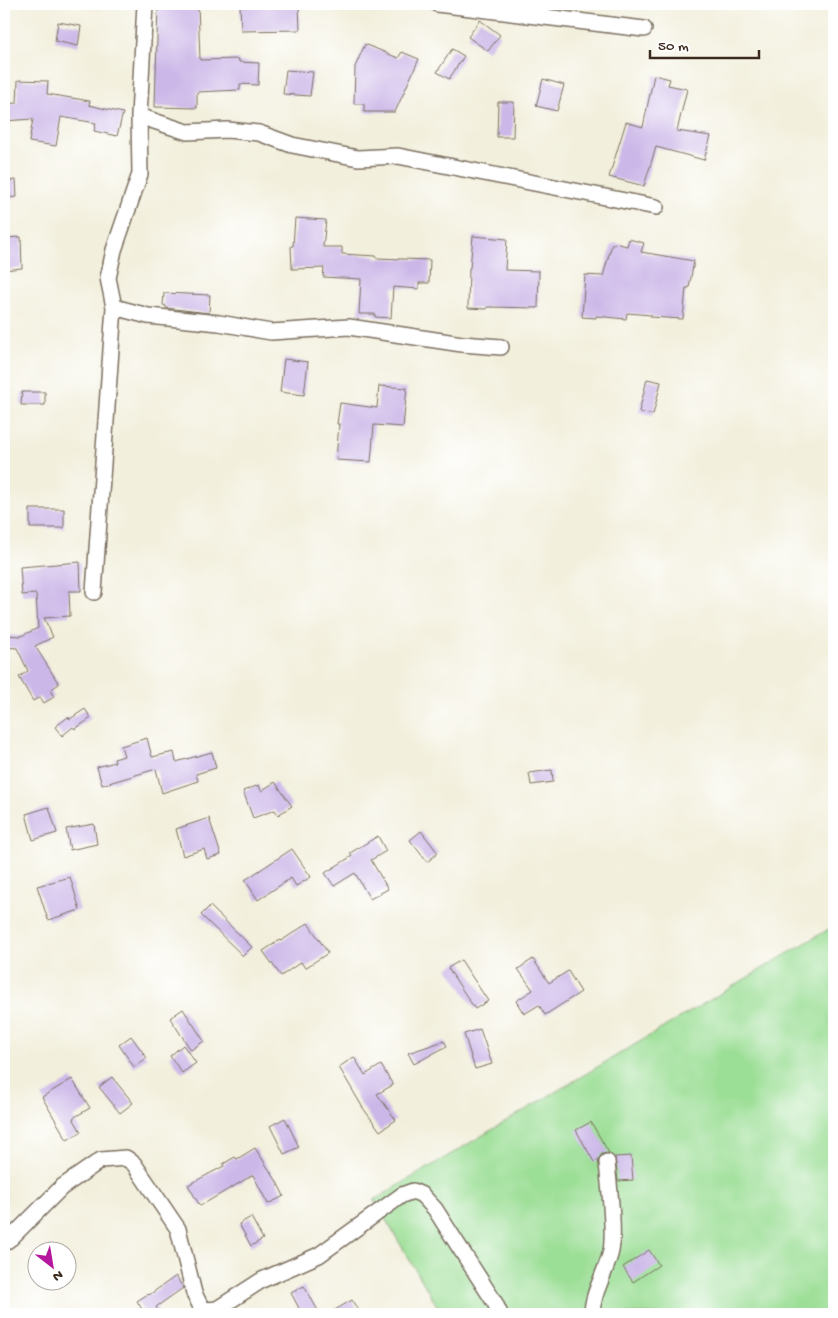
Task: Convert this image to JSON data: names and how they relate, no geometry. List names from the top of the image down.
{
  "scale_bar": "50 m",
  "north": "bottom right"
}
